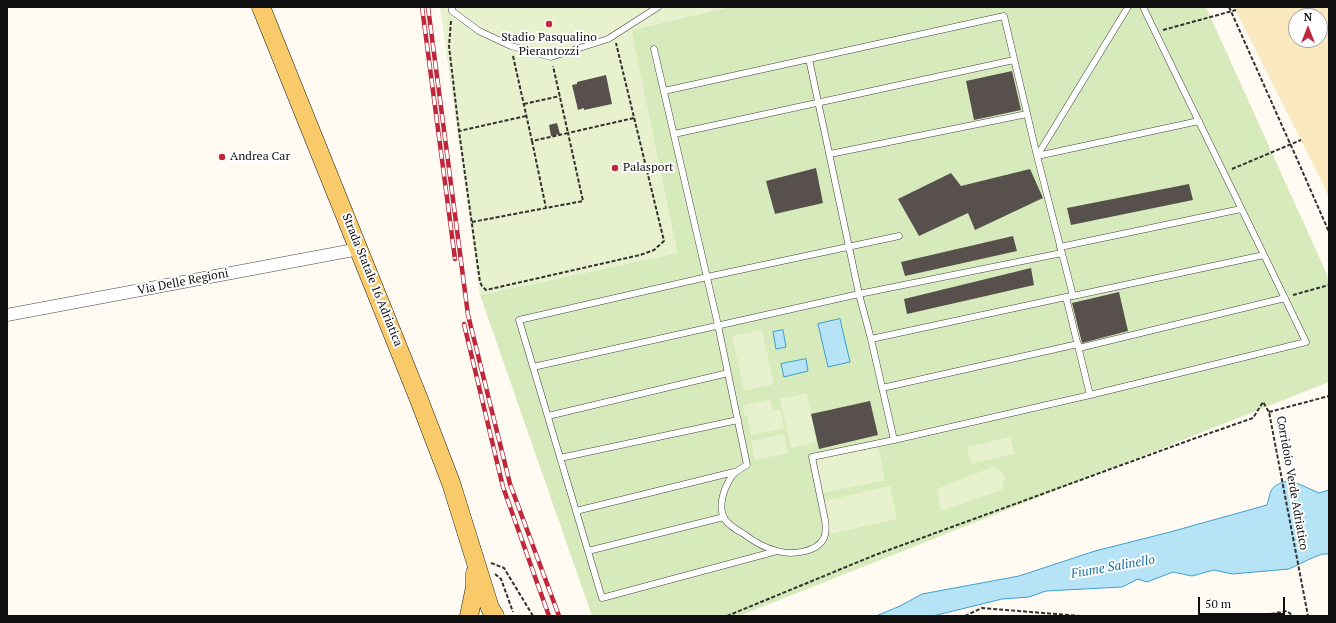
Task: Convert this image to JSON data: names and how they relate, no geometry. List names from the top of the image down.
{
  "streets": {
    "main road": ["Strada Statale 16 Adriatica"],
    "street": ["Via Delle Regioni"],
    "path": ["Corridoio Verde Adriatico"]
  },
  "crossings": [
    ["Strada Statale 16 Adriatica", "Via Delle Regioni"]
  ],
  "water": ["Fiume Salinello"],
  "places": ["Stadio Pasqualino Pierantozzi", "Andrea Car", "Palasport"],
  "scale_bar": "50 m",
  "north": "top"
}
